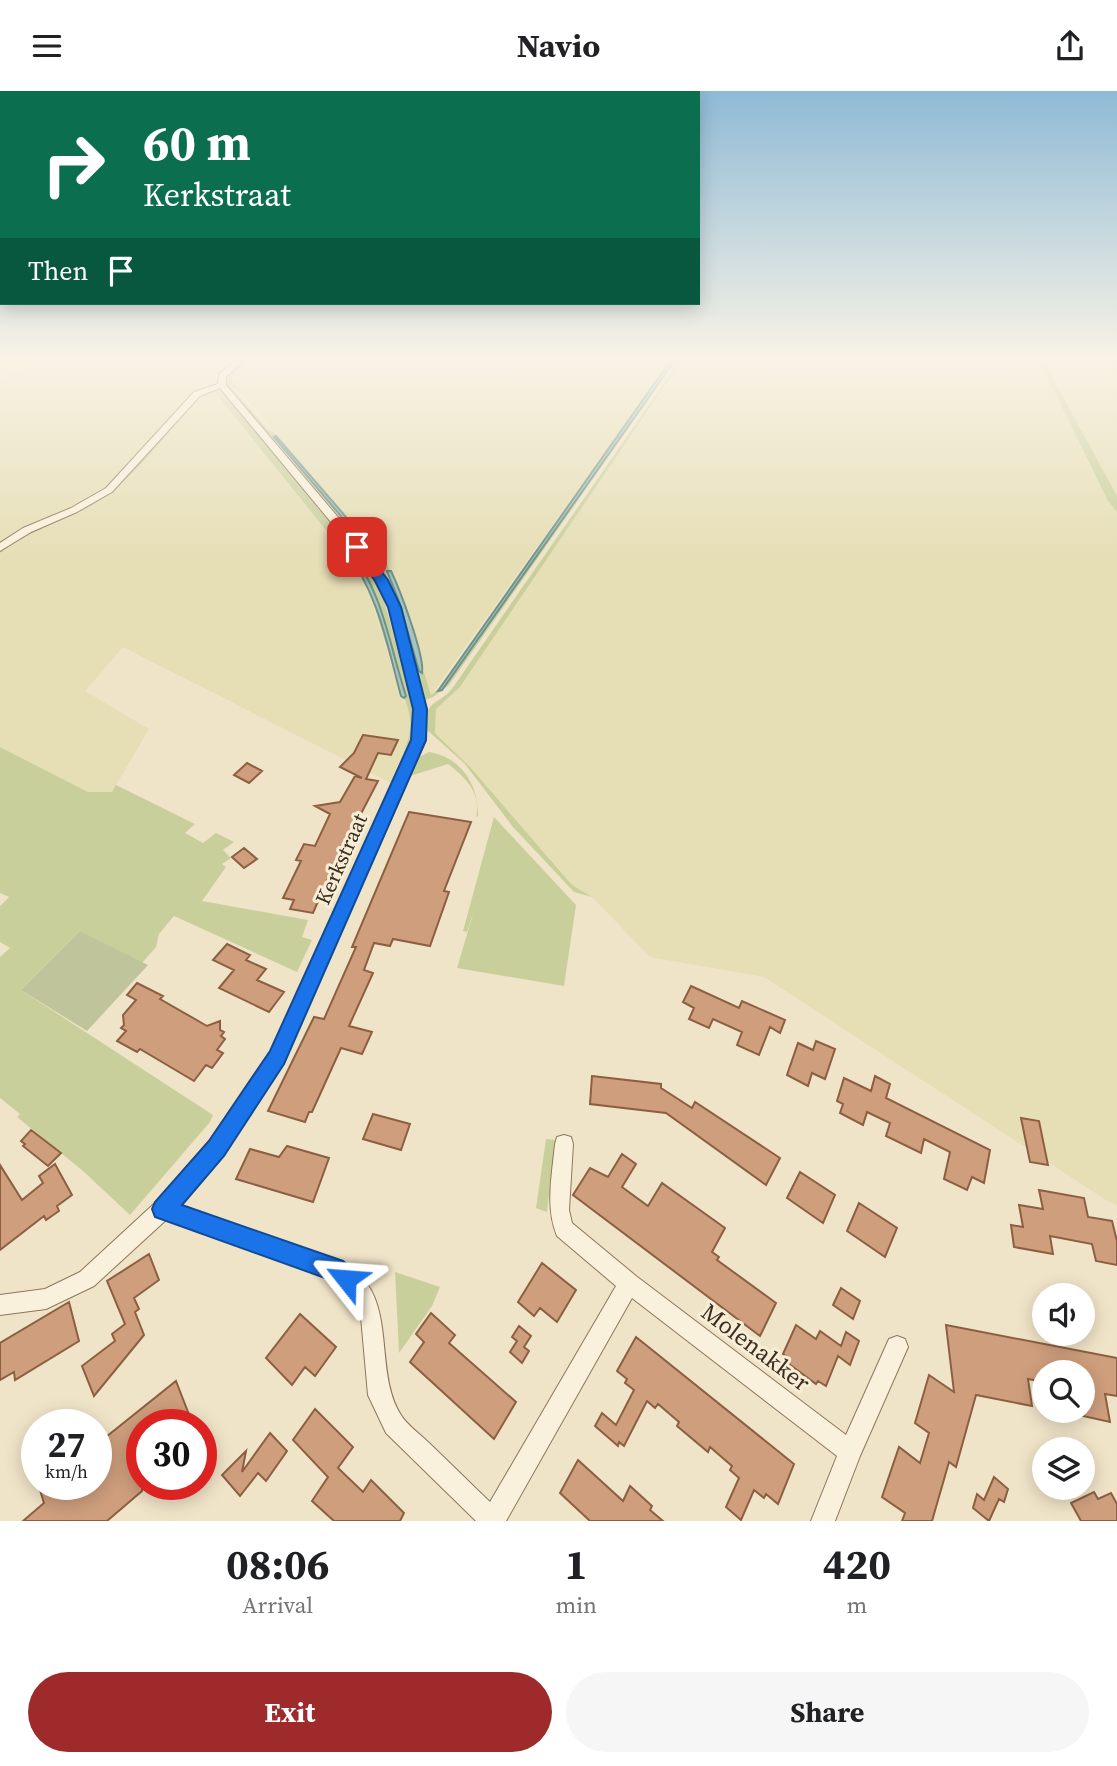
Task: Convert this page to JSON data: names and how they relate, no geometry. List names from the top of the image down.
{
  "streets": {
    "street": ["Kerkstraat", "Molenakker"]
  },
  "page": {
    "header": "Navio",
    "turn": ["60 m", "Kerkstraat"],
    "then": "Then",
    "speed": "27 km/h",
    "limit": "30",
    "eta": [
      "08:06",
      "Arrival",
      "1",
      "min",
      "420",
      "m"
    ],
    "buttons": ["Exit", "Share"]
  }
}
